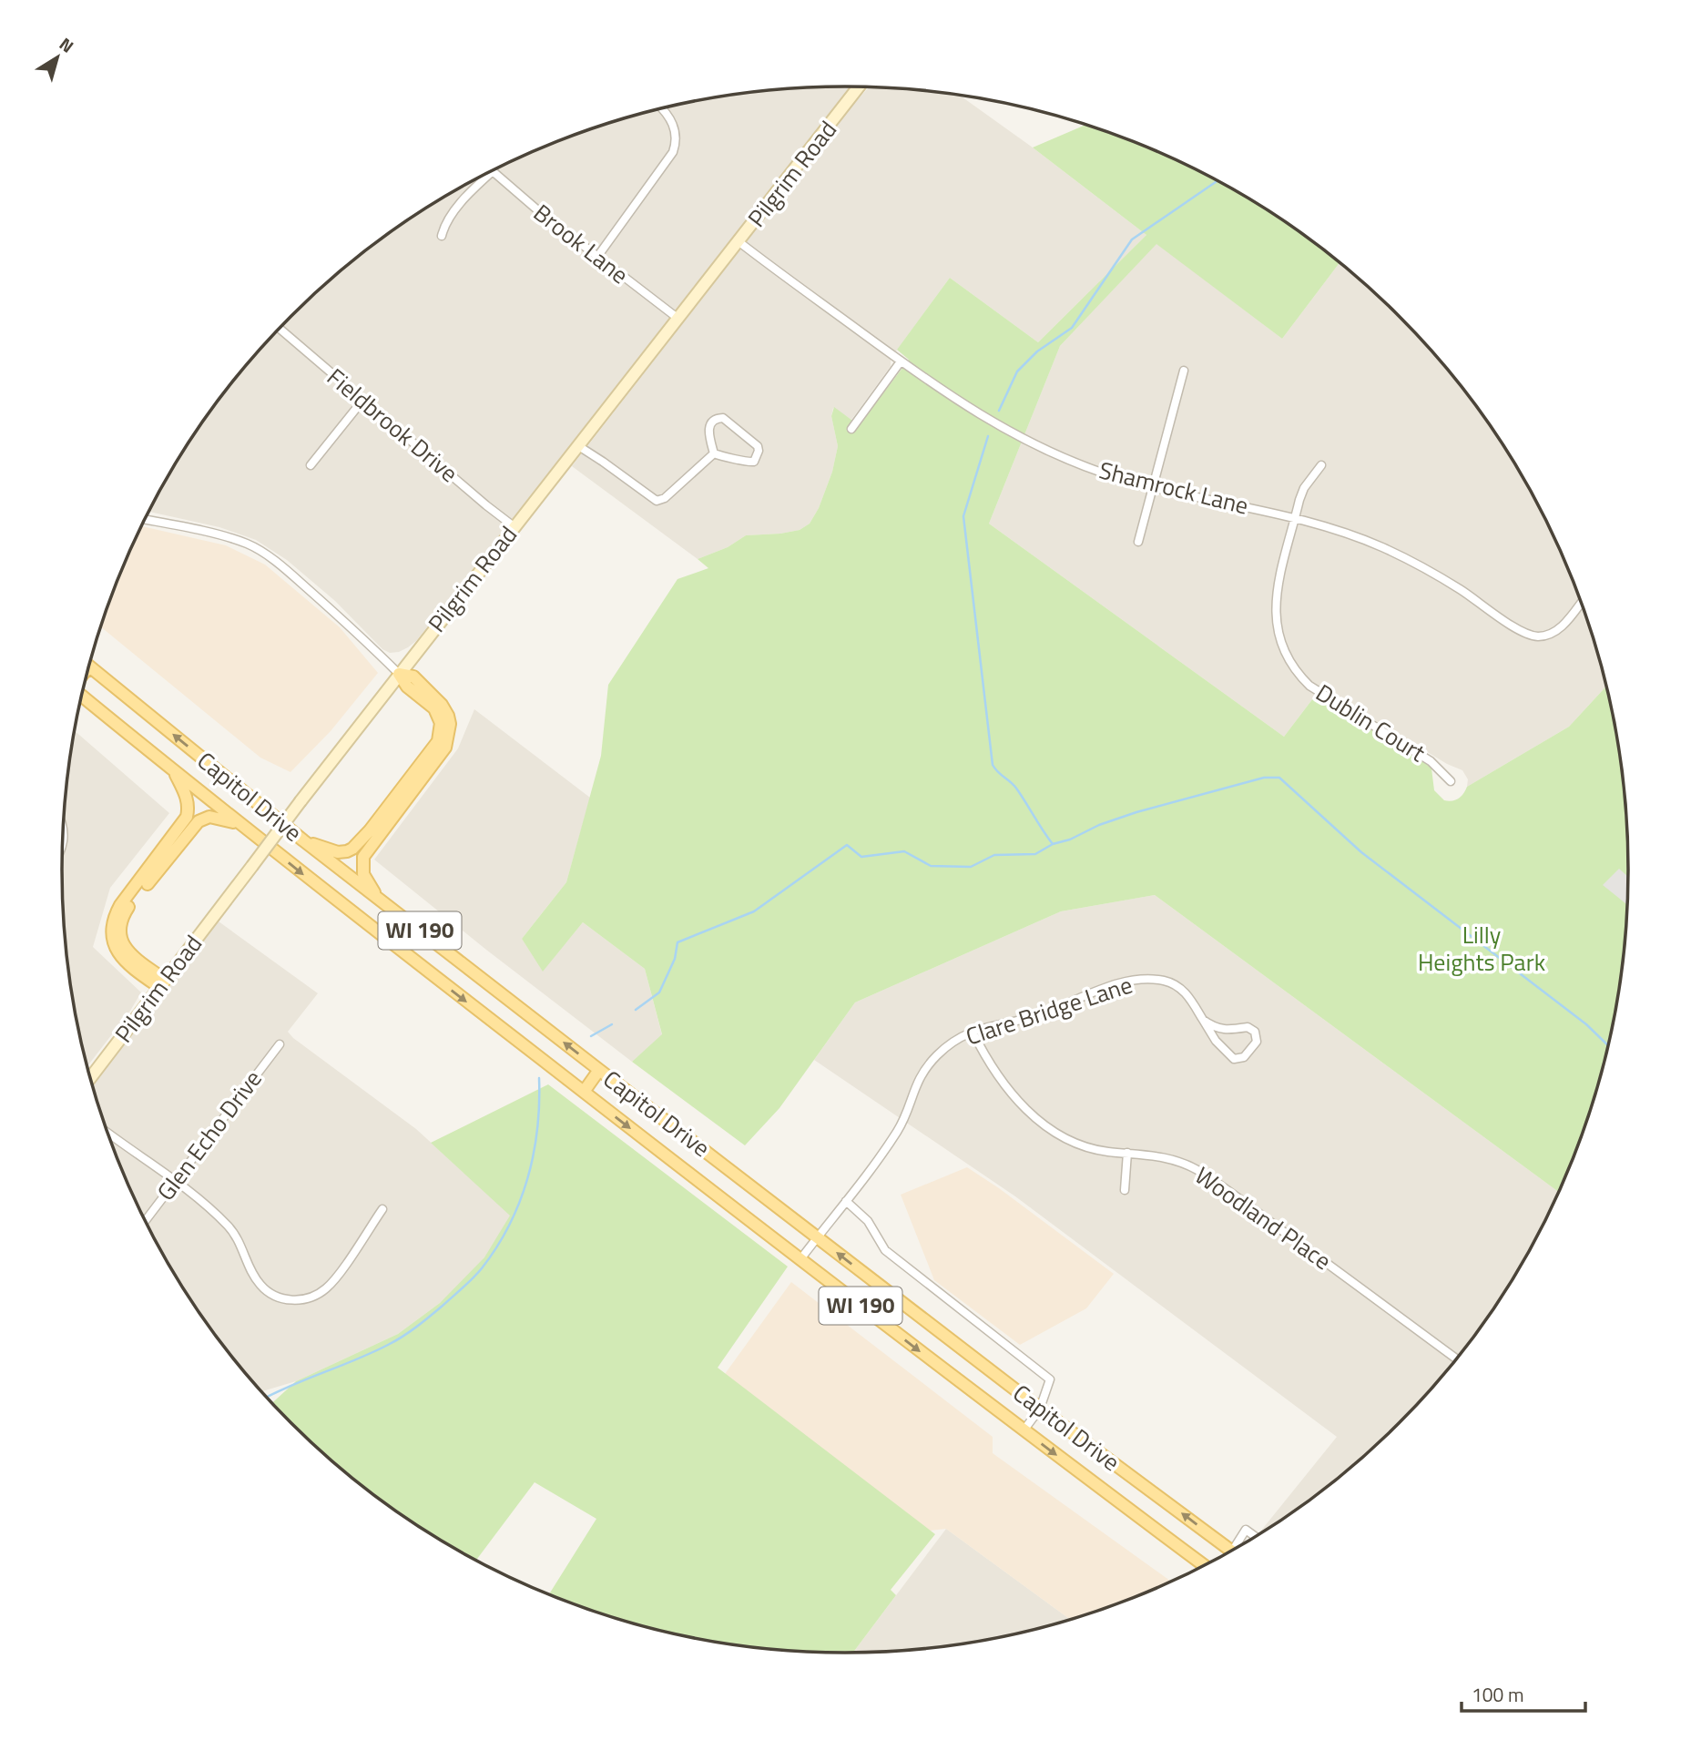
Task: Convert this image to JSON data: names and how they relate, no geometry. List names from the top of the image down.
{
  "streets": {
    "main road": ["Pilgrim Road", "Capitol Drive", "WI 190"],
    "street": [
      "Brook Lane",
      "Fieldbrook Drive",
      "Shamrock Lane",
      "Dublin Court",
      "Clare Bridge Lane",
      "Glen Echo Drive",
      "Woodland Place"
    ]
  },
  "crossings": [
    ["Pilgrim Road", "Brook Lane"],
    ["Pilgrim Road", "Fieldbrook Drive"],
    ["Pilgrim Road", "Shamrock Lane"],
    ["Shamrock Lane", "Dublin Court"],
    ["Capitol Drive", "Clare Bridge Lane"],
    ["Clare Bridge Lane", "Woodland Place"]
  ],
  "parks": ["Lilly Heights Park"],
  "scale_bar": "100 m",
  "north": "top right"
}
